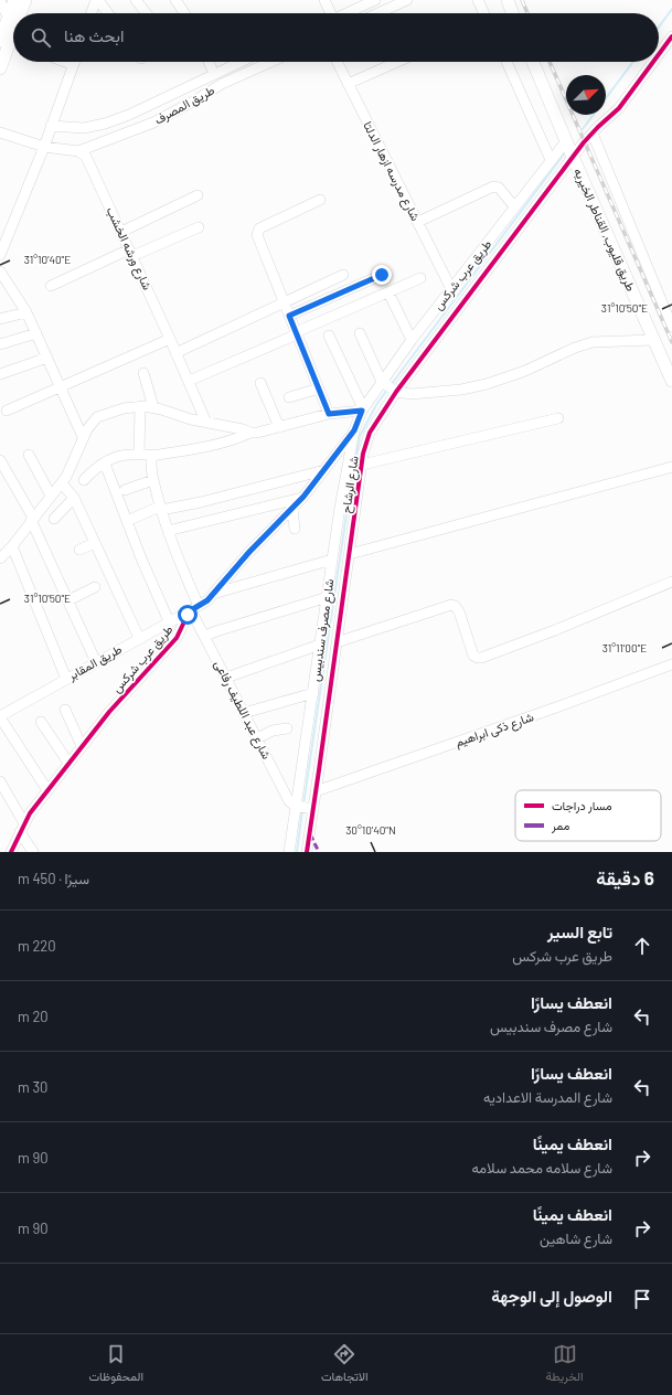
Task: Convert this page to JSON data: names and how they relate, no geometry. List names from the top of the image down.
{
  "streets": {
    "main road": ["طريق قليوب, القناطر الخيريه"],
    "street": [
      "طريق المصرف",
      "شارع مدرسه ازهار الدلتا",
      "شارع ورشه الخشب",
      "طريق عرب شركس",
      "شارع الرشاح",
      "شارع مصرف سندبيس",
      "طريق المقابر",
      "شارع عبد اللطيف رفاعى",
      "شارع ذكى ابراهيم"
    ]
  },
  "crossings": [
    ["طريق المصرف", "شارع ورشه الخشب"],
    ["شارع مدرسه ازهار الدلتا", "طريق عرب شركس"],
    ["طريق قليوب, القناطر الخيريه", "طريق عرب شركس"],
    ["طريق قليوب, القناطر الخيريه", "شارع الرشاح"],
    ["طريق عرب شركس", "شارع مصرف سندبيس"],
    ["طريق عرب شركس", "طريق المقابر"],
    ["طريق عرب شركس", "شارع عبد اللطيف رفاعى"],
    ["شارع الرشاح", "شارع ذكى ابراهيم"],
    ["شارع مصرف سندبيس", "شارع عبد اللطيف رفاعى"],
    ["طريق المقابر", "شارع عبد اللطيف رفاعى"]
  ],
  "legend": ["مسار دراجات", "ممر"],
  "north": "top right",
  "page": {
    "search": "ابحث هنا",
    "heading": ["6 دقيقة", "سيرًا · 450 m"],
    "list": [
      ["تابع السير", "طريق عرب شركس", "220 m"],
      ["انعطف يسارًا", "شارع مصرف سندبيس", "20 m"],
      ["انعطف يسارًا", "شارع المدرسة الاعداديه", "30 m"],
      ["انعطف يمينًا", "شارع سلامه محمد سلامه", "90 m"],
      ["انعطف يمينًا", "شارع شاهين", "90 m"],
      "الوصول إلى الوجهة"
    ],
    "nav": ["الخريطة", "الاتجاهات", "المحفوظات"]
  },
  "coordinates": [
    "31°10'40\"E",
    "31°10'50\"E",
    "31°11'00\"E",
    "30°10'40\"N"
  ]
}
